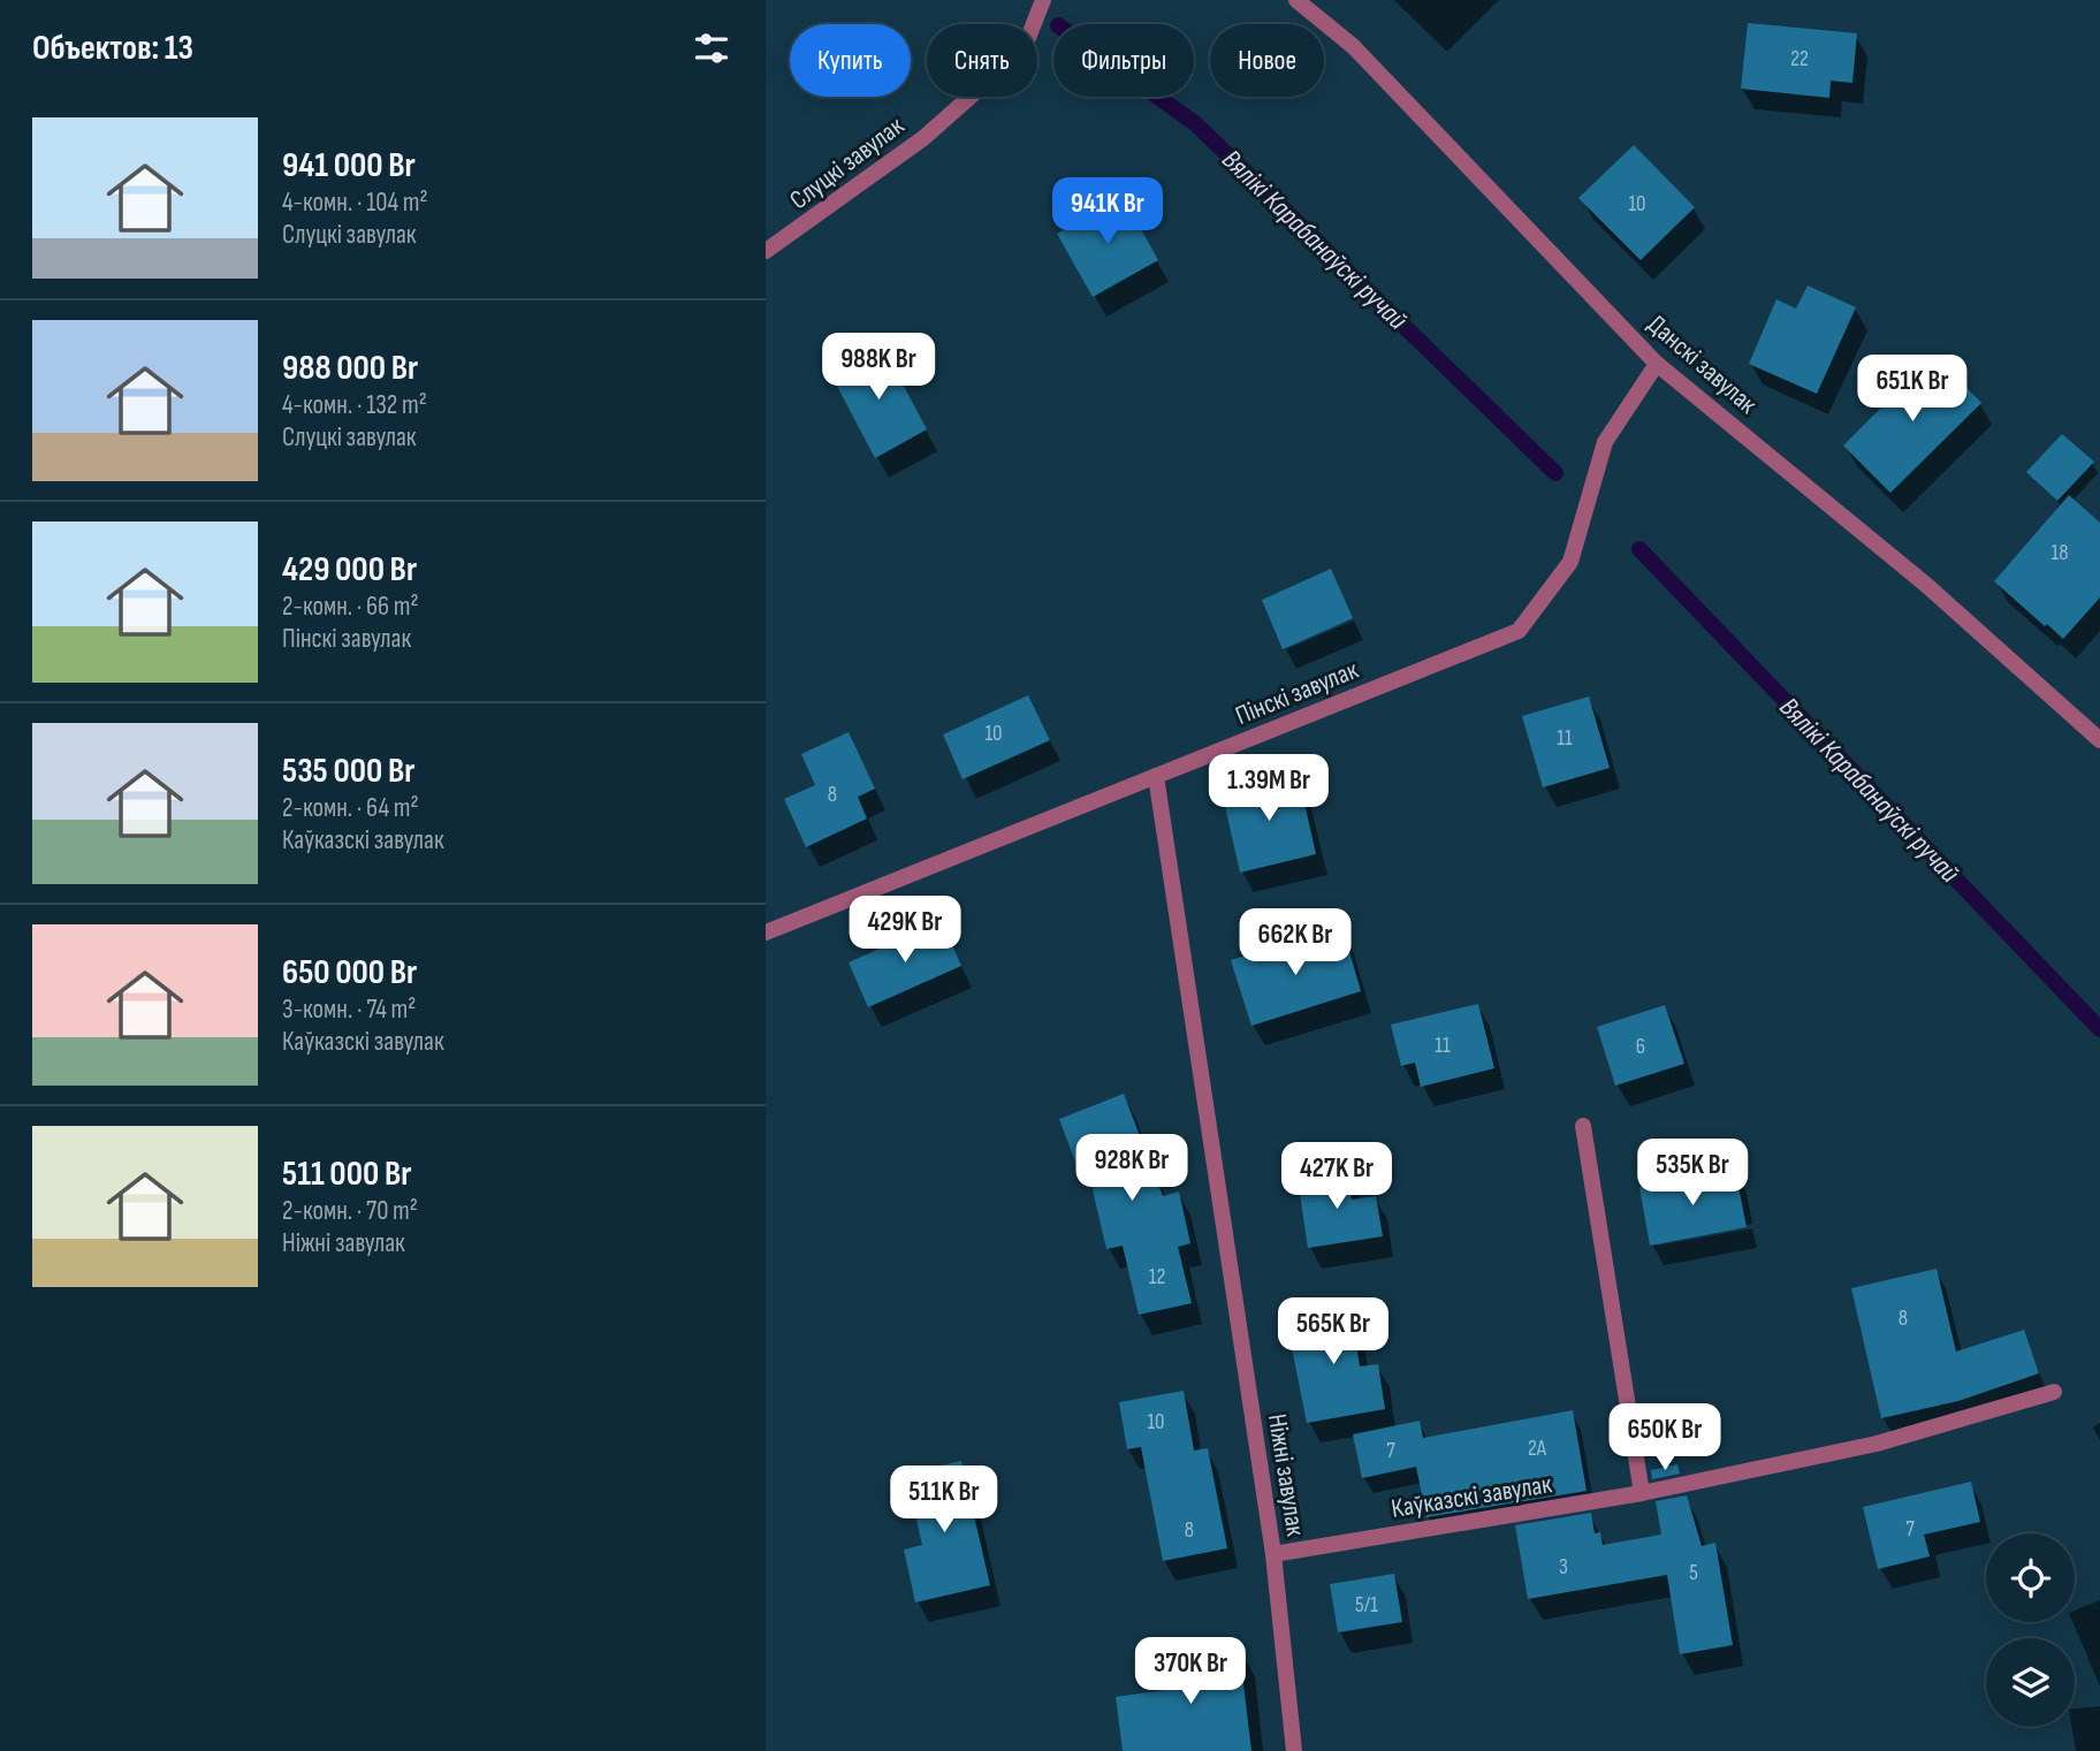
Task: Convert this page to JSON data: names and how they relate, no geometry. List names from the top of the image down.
{
  "streets": {
    "street": [
      "Слуцкі завулак",
      "Данскі завулак",
      "Пінскі завулак",
      "Ніжні завулак",
      "Каўказскі завулак"
    ]
  },
  "crossings": [
    ["Данскі завулак", "Пінскі завулак"],
    ["Пінскі завулак", "Ніжні завулак"],
    ["Ніжні завулак", "Каўказскі завулак"]
  ],
  "water": ["Вялікі Карабанаўскі ручай"],
  "house_numbers": [
    "22",
    "10",
    "18",
    "10",
    "11",
    "8",
    "11",
    "6",
    "12",
    "8",
    "10",
    "2А",
    "7",
    "7",
    "8",
    "3",
    "5",
    "5/1"
  ],
  "page": {
    "heading": "Объектов: 13",
    "chip": [
      "Купить",
      "Снять",
      "Фильтры",
      "Новое"
    ],
    "list": [
      {
        "name": "941 000 Br",
        "note": "4-комн. · 104 m² · Слуцкі завулак"
      },
      {
        "name": "988 000 Br",
        "note": "4-комн. · 132 m² · Слуцкі завулак"
      },
      {
        "name": "429 000 Br",
        "note": "2-комн. · 66 m² · Пінскі завулак"
      },
      {
        "name": "535 000 Br",
        "note": "2-комн. · 64 m² · Каўказскі завулак"
      },
      {
        "name": "650 000 Br",
        "note": "3-комн. · 74 m² · Каўказскі завулак"
      },
      {
        "name": "511 000 Br",
        "note": "2-комн. · 70 m² · Ніжні завулак"
      }
    ],
    "price": [
      "941K Br",
      "988K Br",
      "651K Br",
      "1.39M Br",
      "429K Br",
      "662K Br",
      "928K Br",
      "535K Br",
      "427K Br",
      "565K Br",
      "650K Br",
      "511K Br",
      "370K Br"
    ]
  }
}
